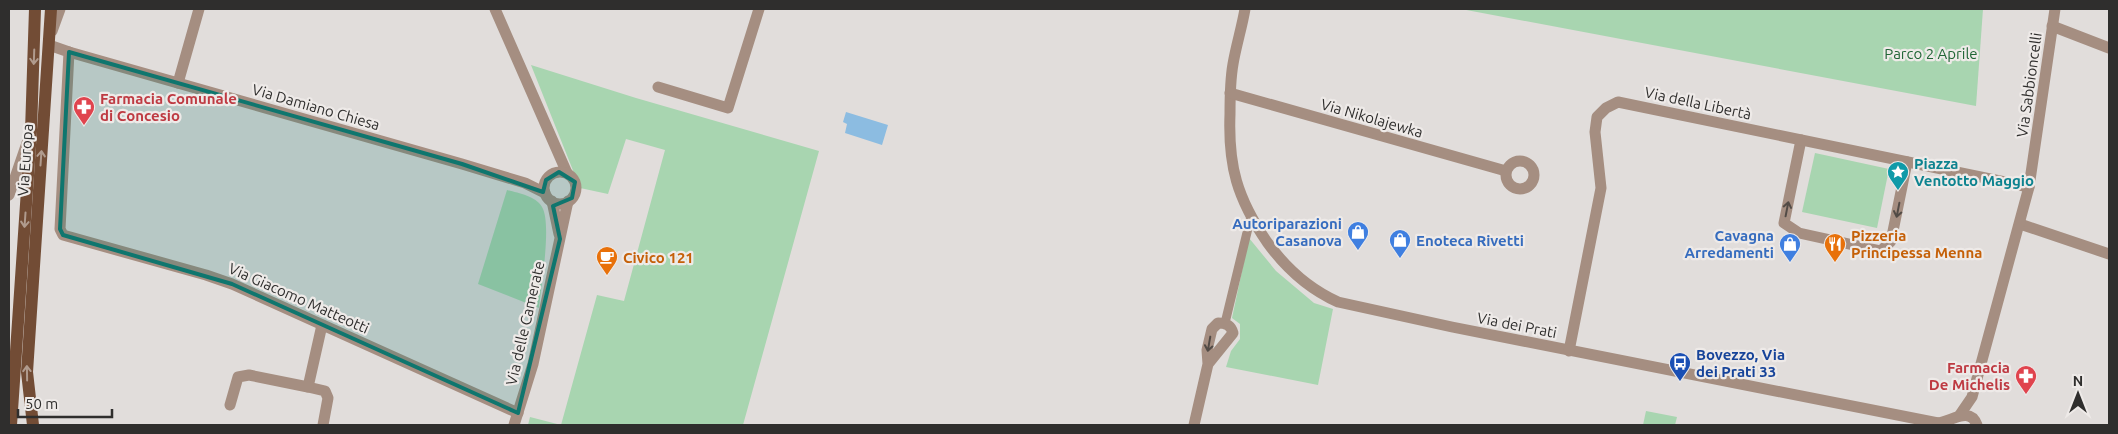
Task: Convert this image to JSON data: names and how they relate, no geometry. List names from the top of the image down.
{
  "streets": {
    "main road": ["Via Europa"],
    "street": [
      "Via Sabbioncelli",
      "Via della Libertà",
      "Via Damiano Chiesa",
      "Via Nikolajewka",
      "Via Giacomo Matteotti",
      "Via delle Camerate",
      "Via dei Prati"
    ]
  },
  "crossings": [
    ["Via Sabbioncelli", "Via della Libertà"],
    ["Via Sabbioncelli", "Via dei Prati"],
    ["Via della Libertà", "Via dei Prati"],
    ["Via Damiano Chiesa", "Via Giacomo Matteotti"],
    ["Via Damiano Chiesa", "Via delle Camerate"],
    ["Via Nikolajewka", "Via dei Prati"],
    ["Via Giacomo Matteotti", "Via delle Camerate"]
  ],
  "parks": ["Parco 2 Aprile"],
  "places": {
    "pharmacy": ["Farmacia Comunale di Concesio", "Farmacia De Michelis"],
    "place": ["Piazza Ventotto Maggio"],
    "shop": ["Autoriparazioni Casanova", "Enoteca Rivetti", "Cavagna Arredamenti"],
    "restaurant": ["Pizzeria Principessa Menna"],
    "cafe": ["Civico 121"],
    "bus stop": ["Bovezzo, Via dei Prati 33"]
  },
  "scale_bar": "50 m",
  "north": "top"
}
